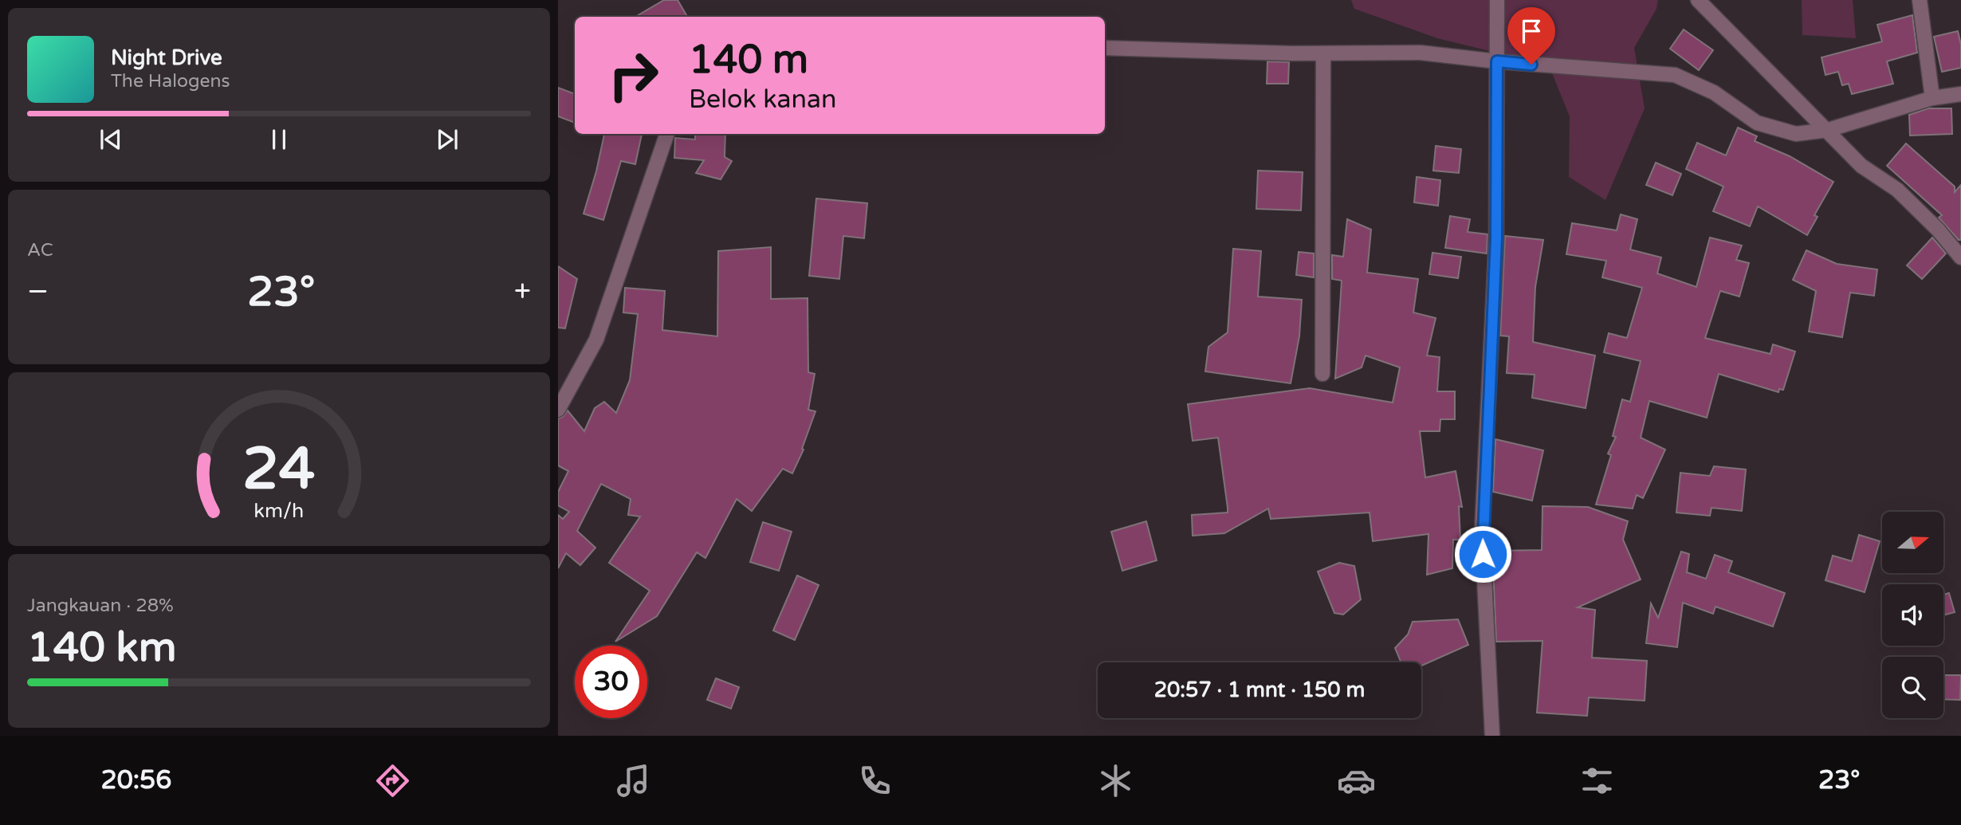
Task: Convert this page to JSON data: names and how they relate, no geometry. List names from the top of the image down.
{
  "north": "right",
  "page": {
    "turn": ["140 m", "Belok kanan"],
    "song": ["Night Drive", "The Halogens"],
    "tile": [
      "AC",
      ["Jangkauan · 28%", "140 km"]
    ],
    "heat": ["−", "23°", "+"],
    "limit": "30",
    "trip": "20:57 · 1 mnt · 150 m",
    "tabs": ["20:56", "23°"],
    "gauge": ["24", "km/h"]
  }
}
